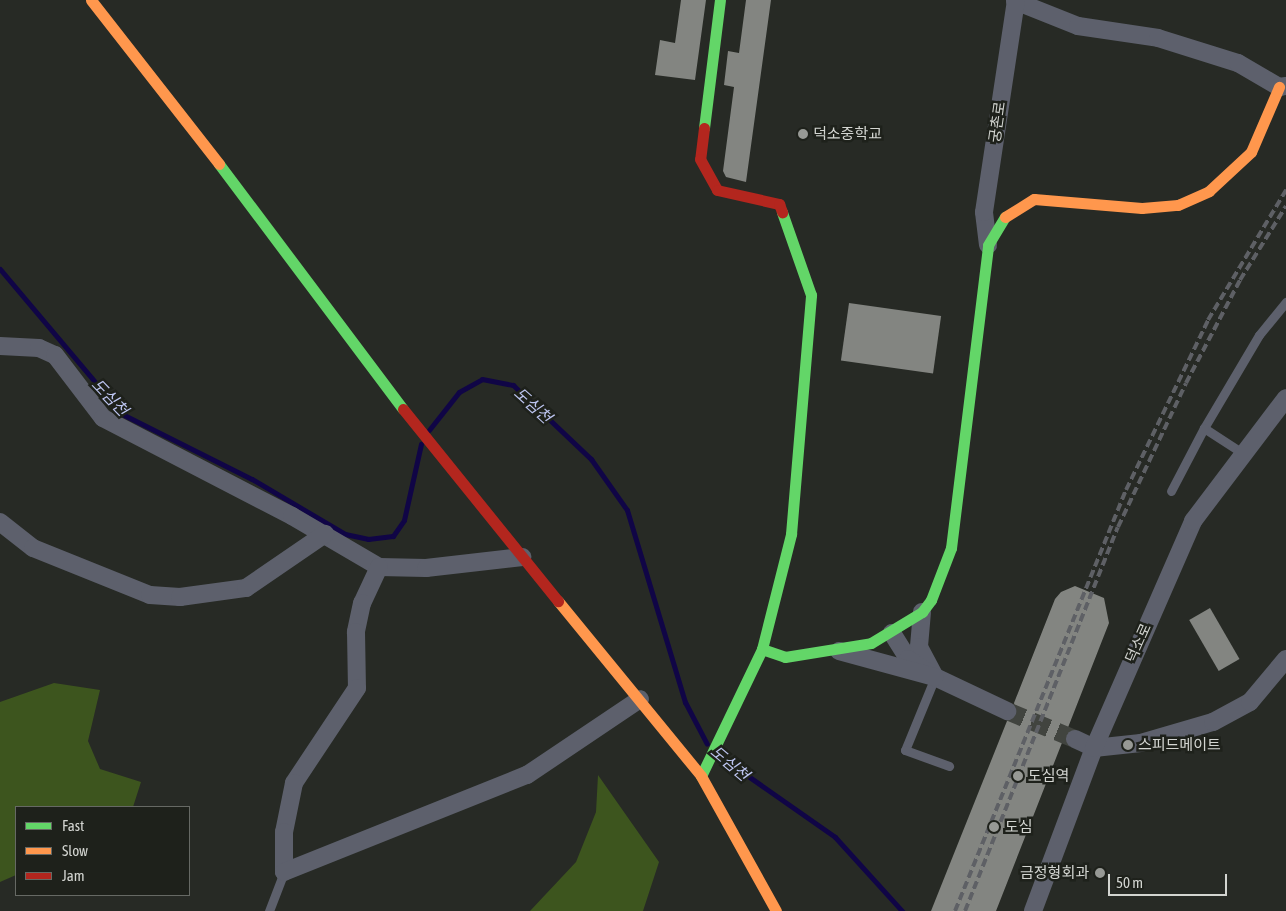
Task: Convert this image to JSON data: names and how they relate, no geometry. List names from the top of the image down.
{
  "streets": {
    "street": ["궁촌로", "덕소로"]
  },
  "water": ["도심천"],
  "places": [
    "덕소중학교",
    "스피드메이트",
    "도심역",
    "도심",
    "금정형회과"
  ],
  "legend": ["Fast", "Slow", "Jam"],
  "scale_bar": "50 m"
}
